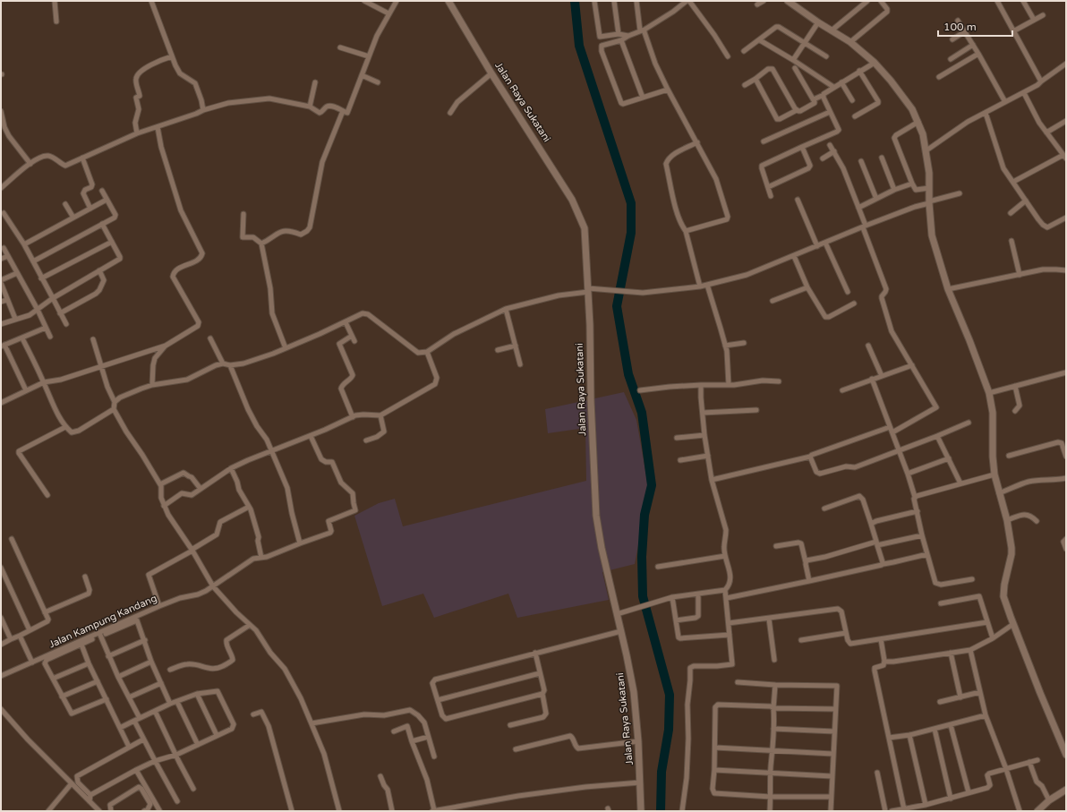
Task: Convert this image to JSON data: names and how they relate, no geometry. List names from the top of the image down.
{
  "streets": {
    "main road": ["Jalan Raya Sukatani"],
    "street": ["Jalan Kampung Kandang"]
  },
  "scale_bar": "100 m"
}
